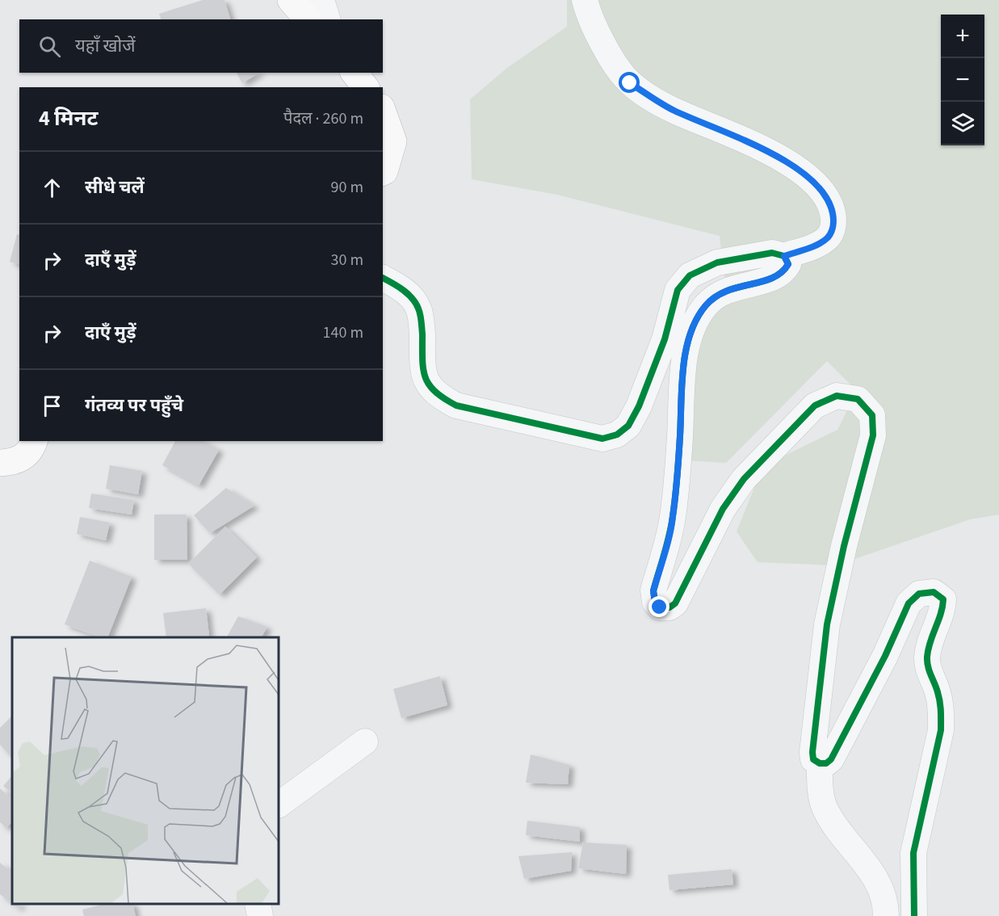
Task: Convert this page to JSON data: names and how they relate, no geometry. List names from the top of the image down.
{
  "page": {
    "map_buttons": ["+", "−"],
    "search": "यहाँ खोजें",
    "heading": ["4 मिनट", "पैदल · 260 m"],
    "list": [
      ["सीधे चलें", "90 m"],
      ["दाएँ मुड़ें", "30 m"],
      ["दाएँ मुड़ें", "140 m"],
      "गंतव्य पर पहुँचे"
    ]
  }
}
